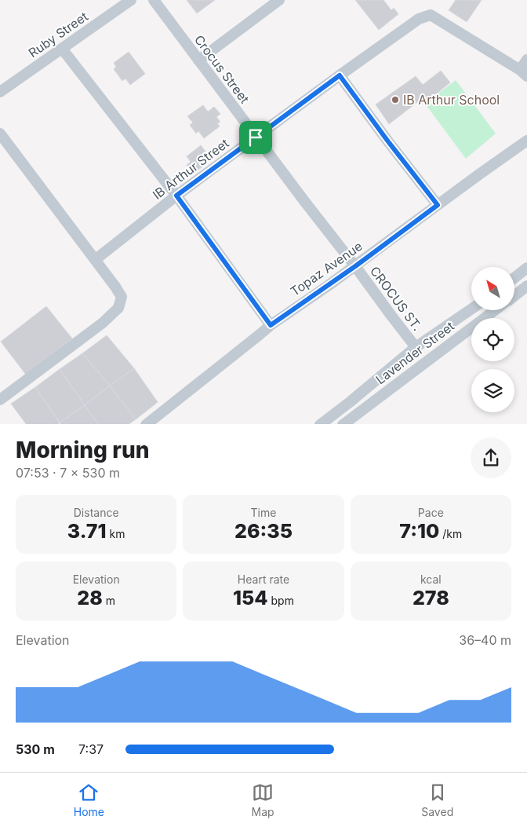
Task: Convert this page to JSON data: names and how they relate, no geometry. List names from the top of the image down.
{
  "streets": {
    "street": [
      "Ruby Street",
      "Crocus Street",
      "IB Arthur Street",
      "Topaz Avenue",
      "CROCUS ST.",
      "Lavender Street"
    ]
  },
  "crossings": [
    ["Crocus Street", "IB Arthur Street"],
    ["Crocus Street", "Topaz Avenue"],
    ["Crocus Street", "CROCUS ST."],
    ["Topaz Avenue", "CROCUS ST."],
    ["CROCUS ST.", "Lavender Street"]
  ],
  "places": ["IB Arthur School"],
  "north": "top left",
  "page": {
    "heading": ["Morning run", "07:53 · 7 × 530 m"],
    "stats": [
      ["Distance", "3.71 km"],
      ["Time", "26:35"],
      ["Pace", "7:10 /km"],
      ["Elevation", "28 m"],
      ["Heart rate", "154 bpm"],
      ["kcal", "278"]
    ],
    "chart": ["Elevation", "36–40 m"],
    "list": [
      {
        "name": "530 m",
        "note": "7:37"
      }
    ],
    "tabs": ["Home", "Map", "Saved"]
  }
}
